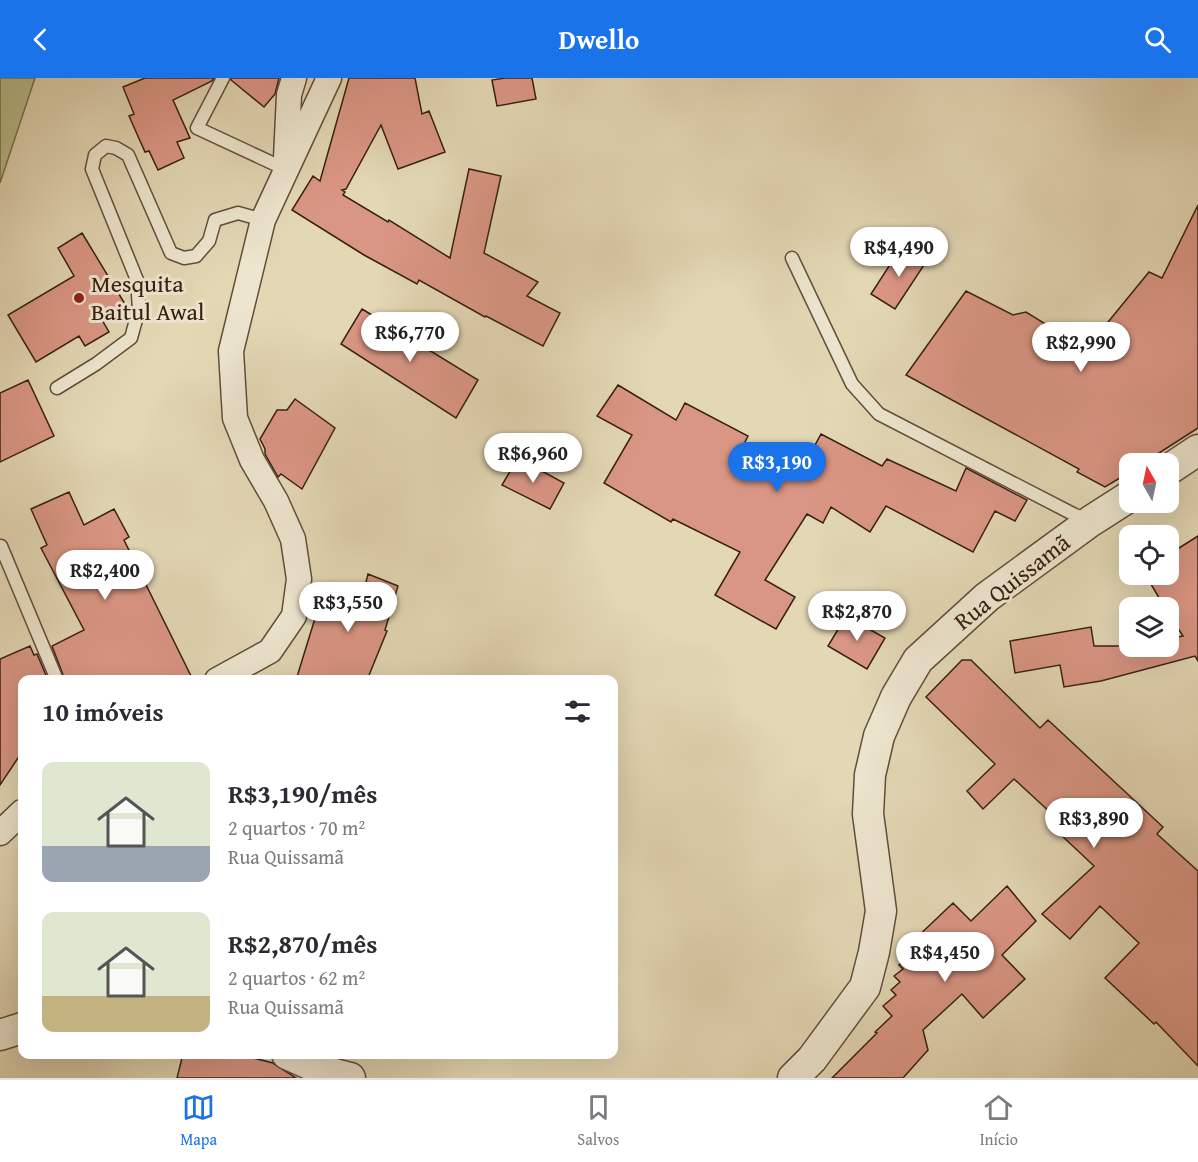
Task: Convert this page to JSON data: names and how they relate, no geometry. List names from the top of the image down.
{
  "streets": {
    "street": ["Rua Quissamã"]
  },
  "places": ["Mesquita Baitul Awal"],
  "north": "top",
  "page": {
    "header": "Dwello",
    "price": [
      "R$4,490",
      "R$6,770",
      "R$2,990",
      "R$6,960",
      "R$3,190",
      "R$2,400",
      "R$3,550",
      "R$2,870",
      "R$3,890",
      "R$4,450"
    ],
    "heading": "10 imóveis",
    "list": [
      {
        "name": "R$3,190/mês",
        "note": "2 quartos · 70 m² · Rua Quissamã"
      },
      {
        "name": "R$2,870/mês",
        "note": "2 quartos · 62 m² · Rua Quissamã"
      }
    ],
    "tabs": ["Mapa", "Salvos", "Início"]
  }
}
